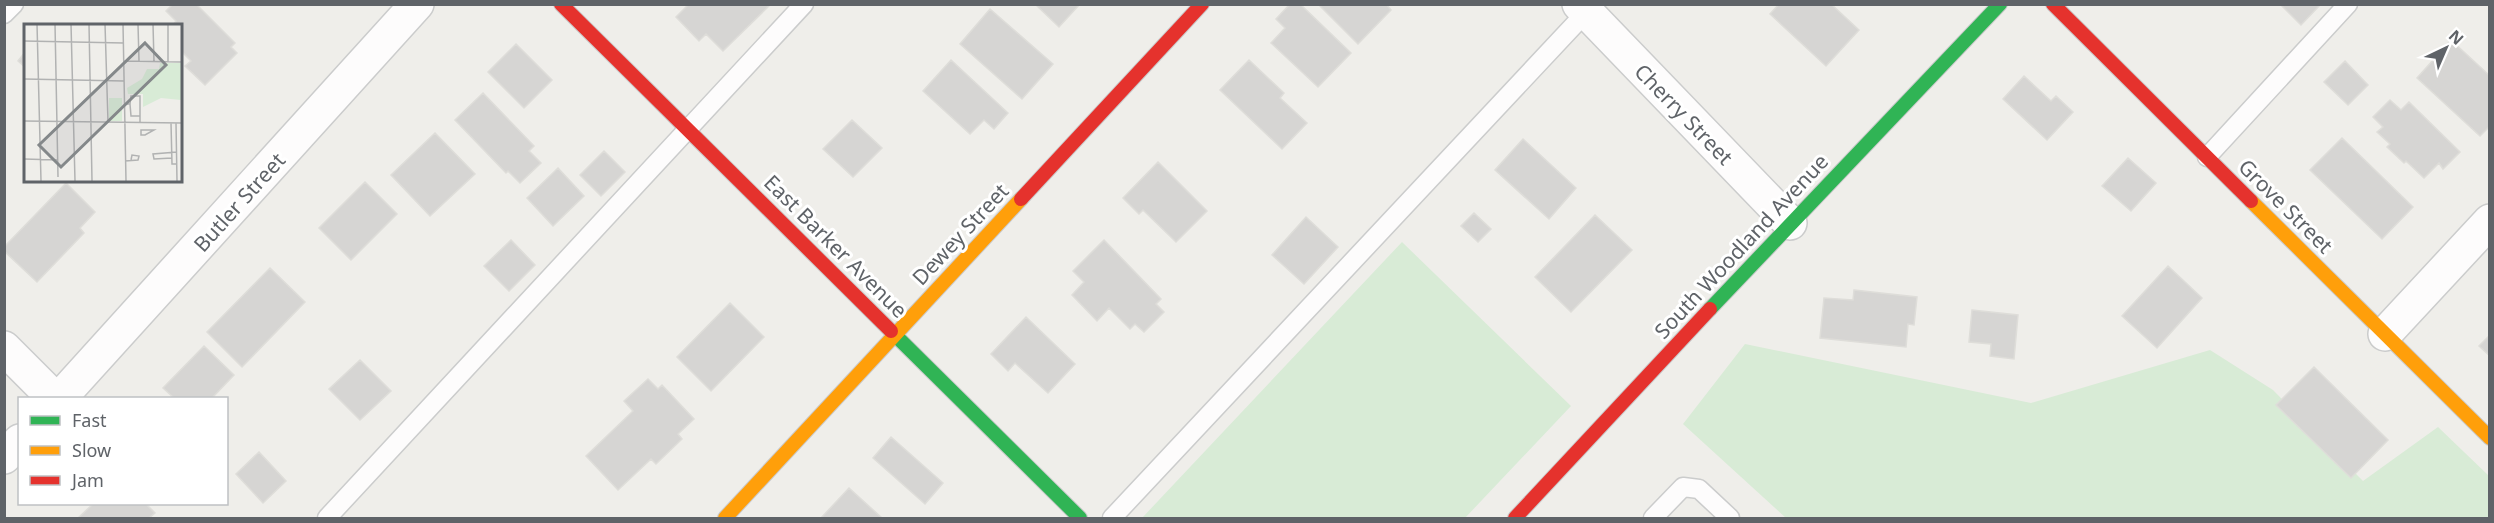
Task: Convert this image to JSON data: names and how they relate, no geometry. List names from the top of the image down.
{
  "streets": {
    "street": [
      "Cherry Street",
      "Butler Street",
      "Grove Street",
      "Dewey Street",
      "East Barker Avenue",
      "South Woodland Avenue"
    ]
  },
  "crossings": [
    ["Cherry Street", "South Woodland Avenue"],
    ["Dewey Street", "East Barker Avenue"]
  ],
  "legend": ["Fast", "Slow", "Jam"],
  "north": "top right"
}
